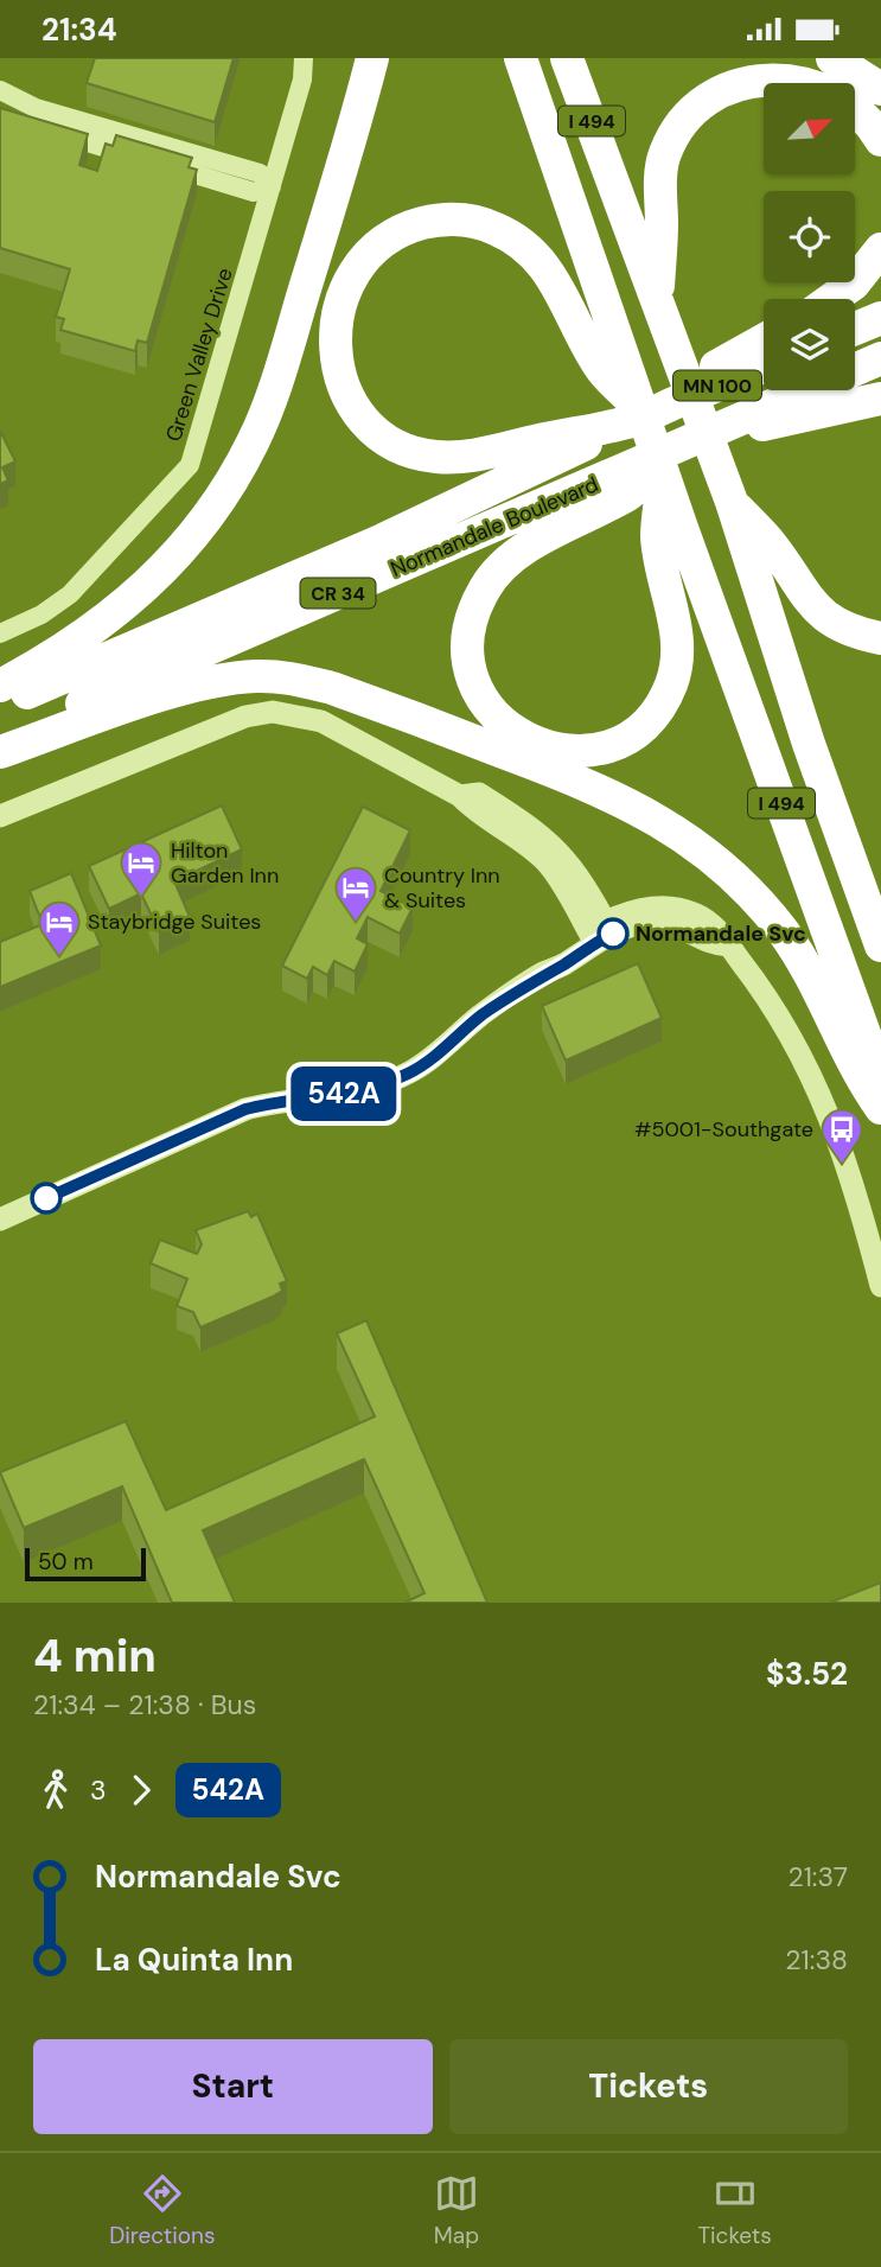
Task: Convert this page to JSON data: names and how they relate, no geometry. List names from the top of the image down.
{
  "streets": {
    "highway": [
      "I 494",
      "MN 100",
      "Normandale Boulevard",
      "CR 34"
    ],
    "street": ["Green Valley Drive"]
  },
  "crossings": [
    ["I 494", "MN 100"],
    ["I 494", "Normandale Boulevard"],
    ["MN 100", "Normandale Boulevard"]
  ],
  "places": {
    "hotel": ["Hilton Garden Inn", "Country Inn & Suites", "Staybridge Suites"],
    "other": ["Normandale Svc"],
    "bus stop": ["#5001-Southgate"]
  },
  "lines": ["bus line 542A"],
  "scale_bar": "50 m",
  "north": "top right",
  "page": {
    "status": "21:34",
    "on_map": "542A",
    "scale": "50 m",
    "heading": ["4 min", "21:34 – 21:38 · Bus", "$3.52"],
    "legs": ["3", "542A"],
    "list": [
      {
        "name": "Normandale Svc",
        "value": "21:37"
      },
      {
        "name": "La Quinta Inn",
        "value": "21:38"
      }
    ],
    "buttons": ["Start", "Tickets"],
    "tabs": ["Directions", "Map", "Tickets"]
  }
}
